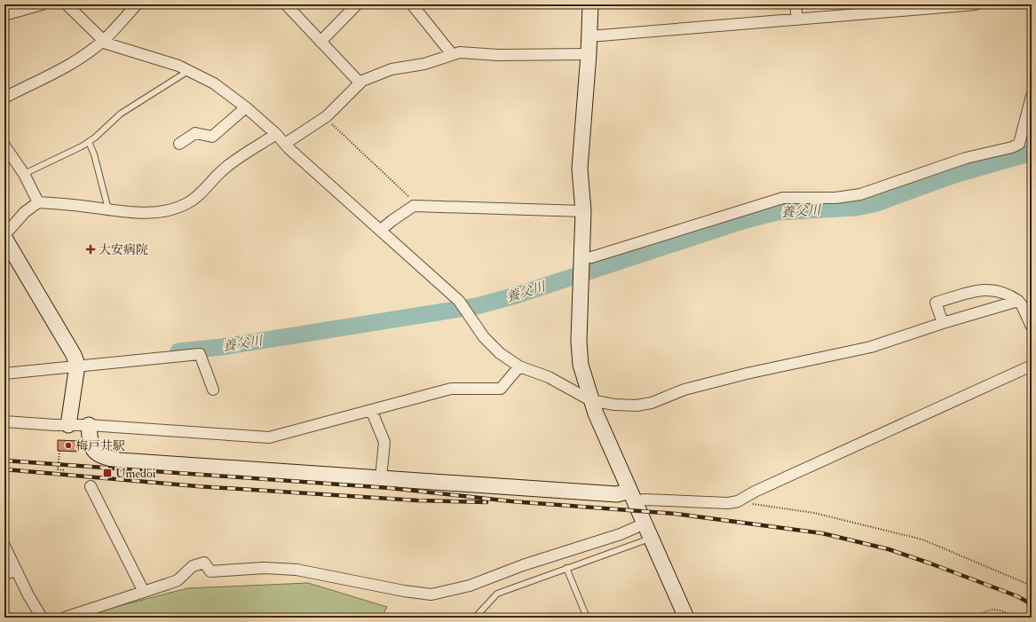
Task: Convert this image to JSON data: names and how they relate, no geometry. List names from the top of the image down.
{
  "water": ["養父川"],
  "places": {
    "health": ["大安病院"],
    "other": ["梅戸井駅"],
    "transit": ["Umedoi"]
  }
}
